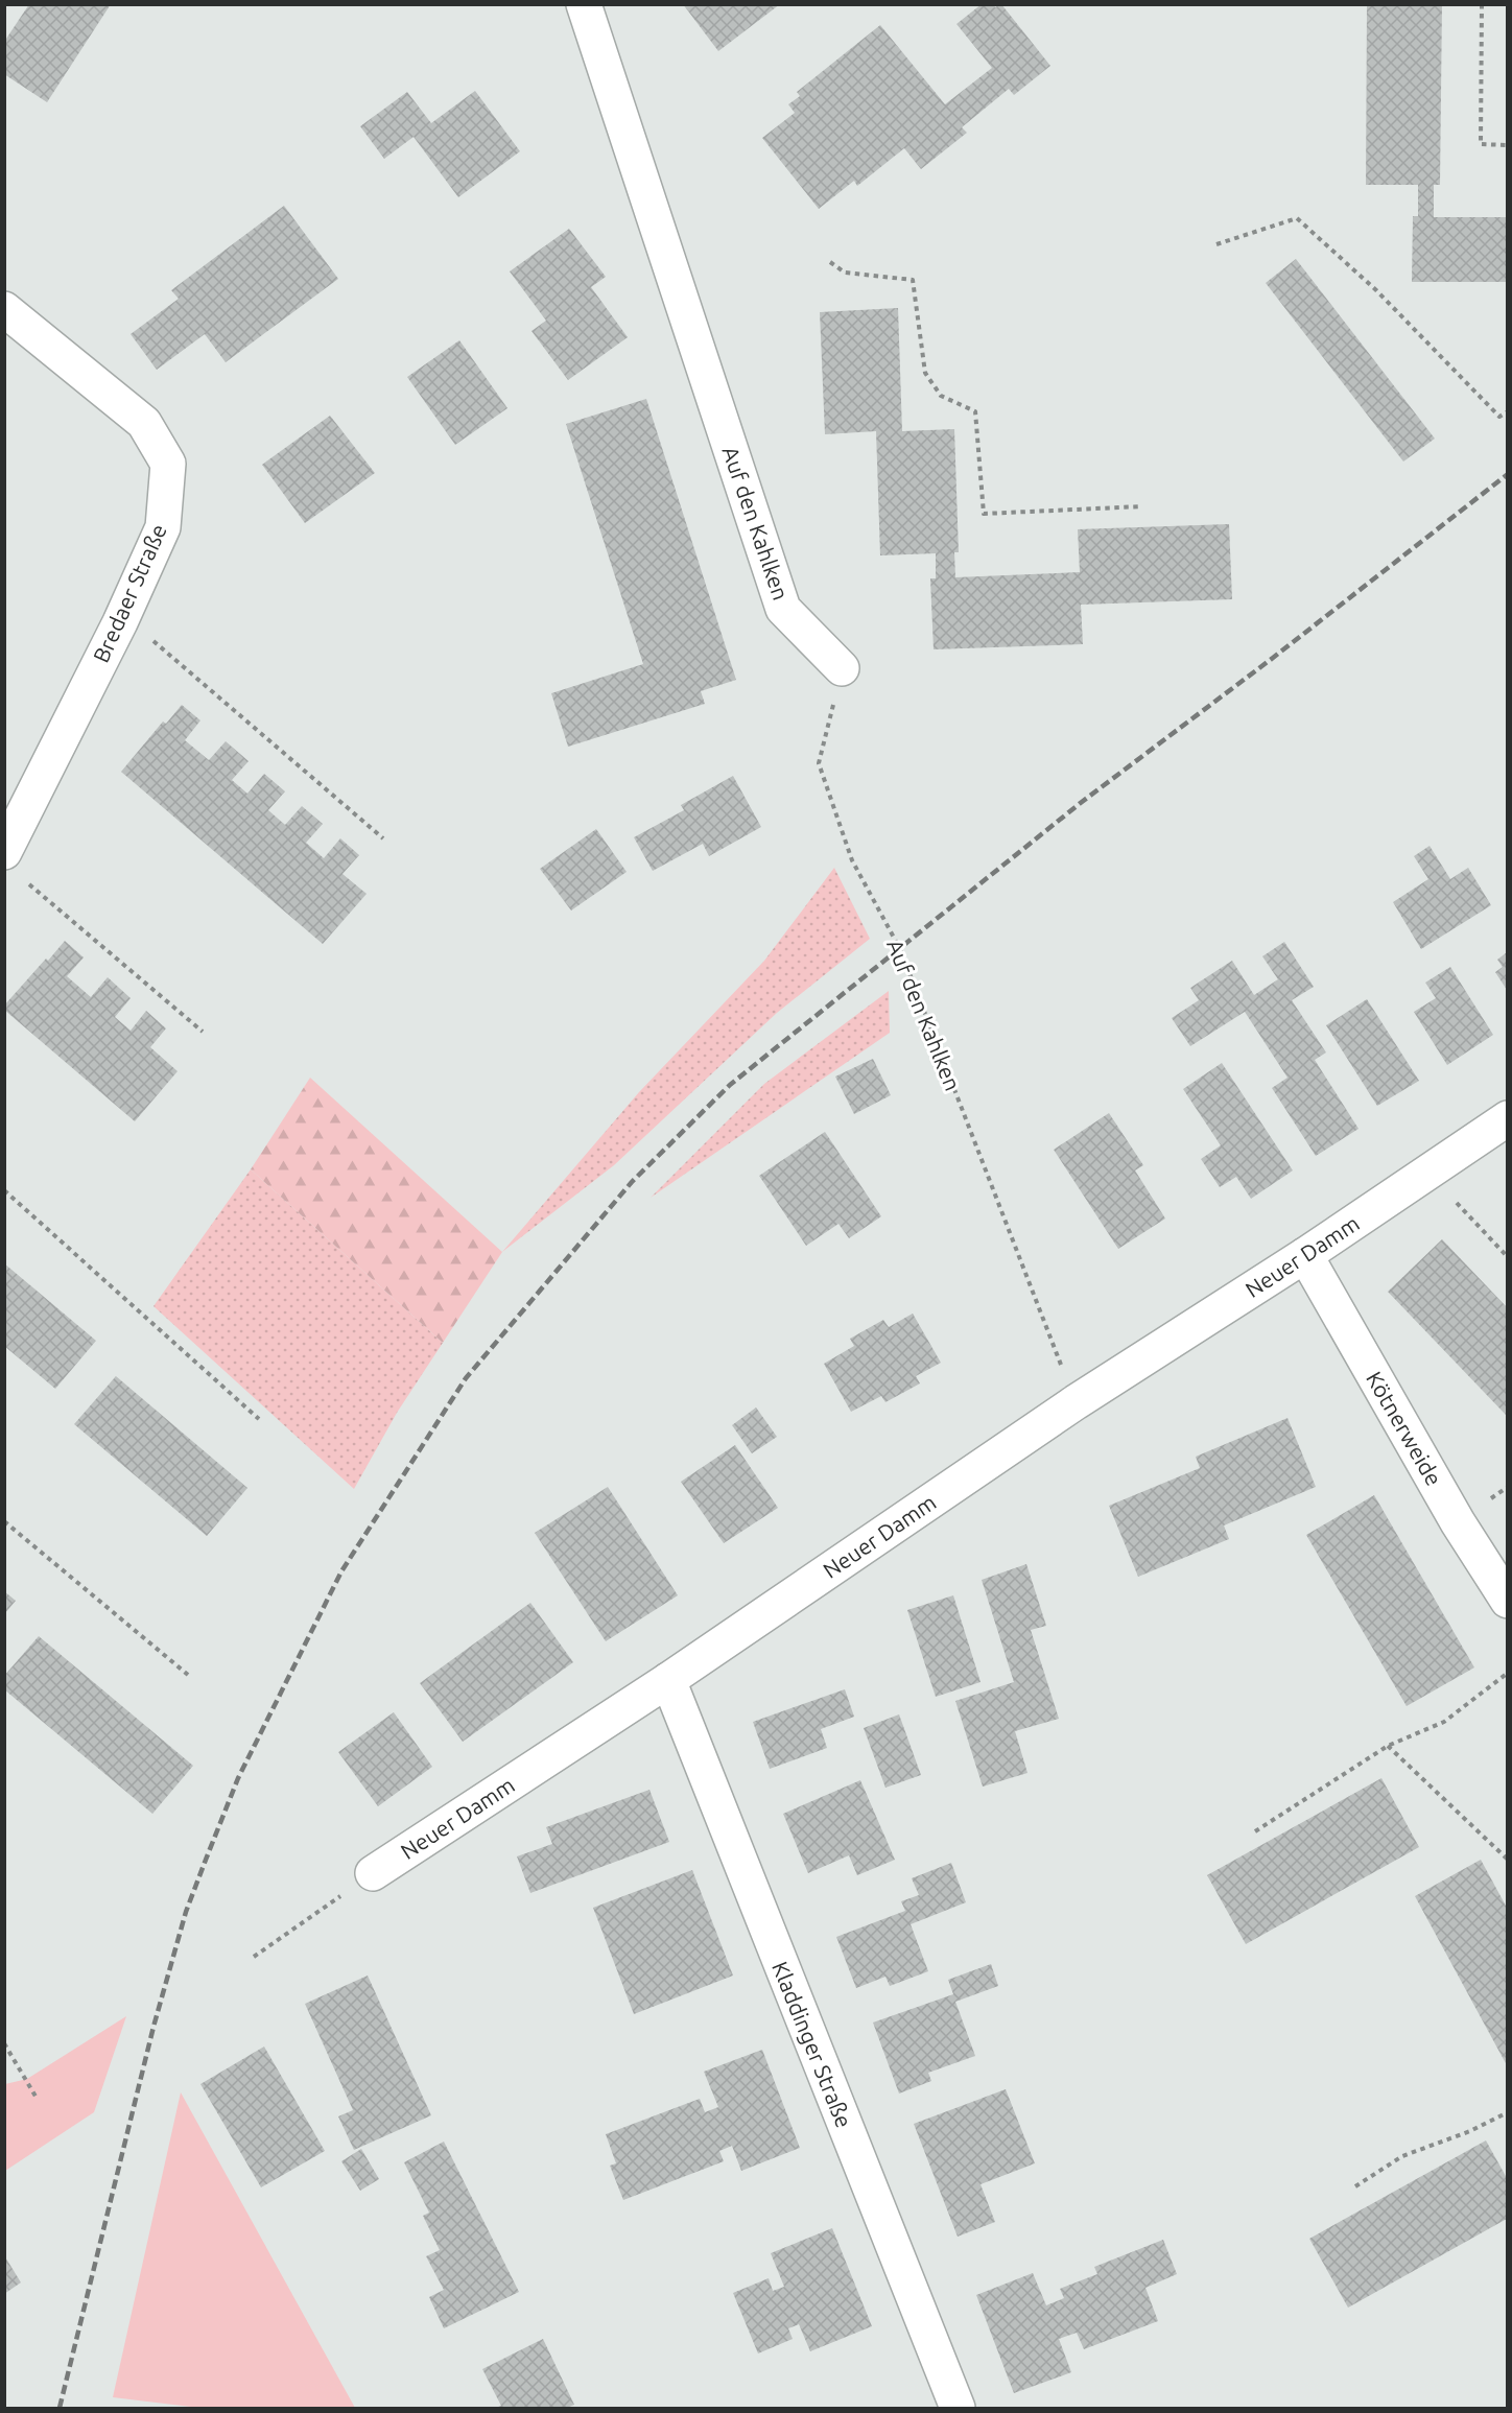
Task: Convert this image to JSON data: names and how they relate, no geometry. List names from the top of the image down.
{
  "streets": {
    "street": [
      "Auf den Kahlken",
      "Bredaer Straße",
      "Neuer Damm",
      "Kötnerweide",
      "Kladdinger Straße"
    ]
  },
  "crossings": [
    ["Auf den Kahlken", "Neuer Damm"],
    ["Neuer Damm", "Kötnerweide"],
    ["Neuer Damm", "Kladdinger Straße"]
  ]
}
